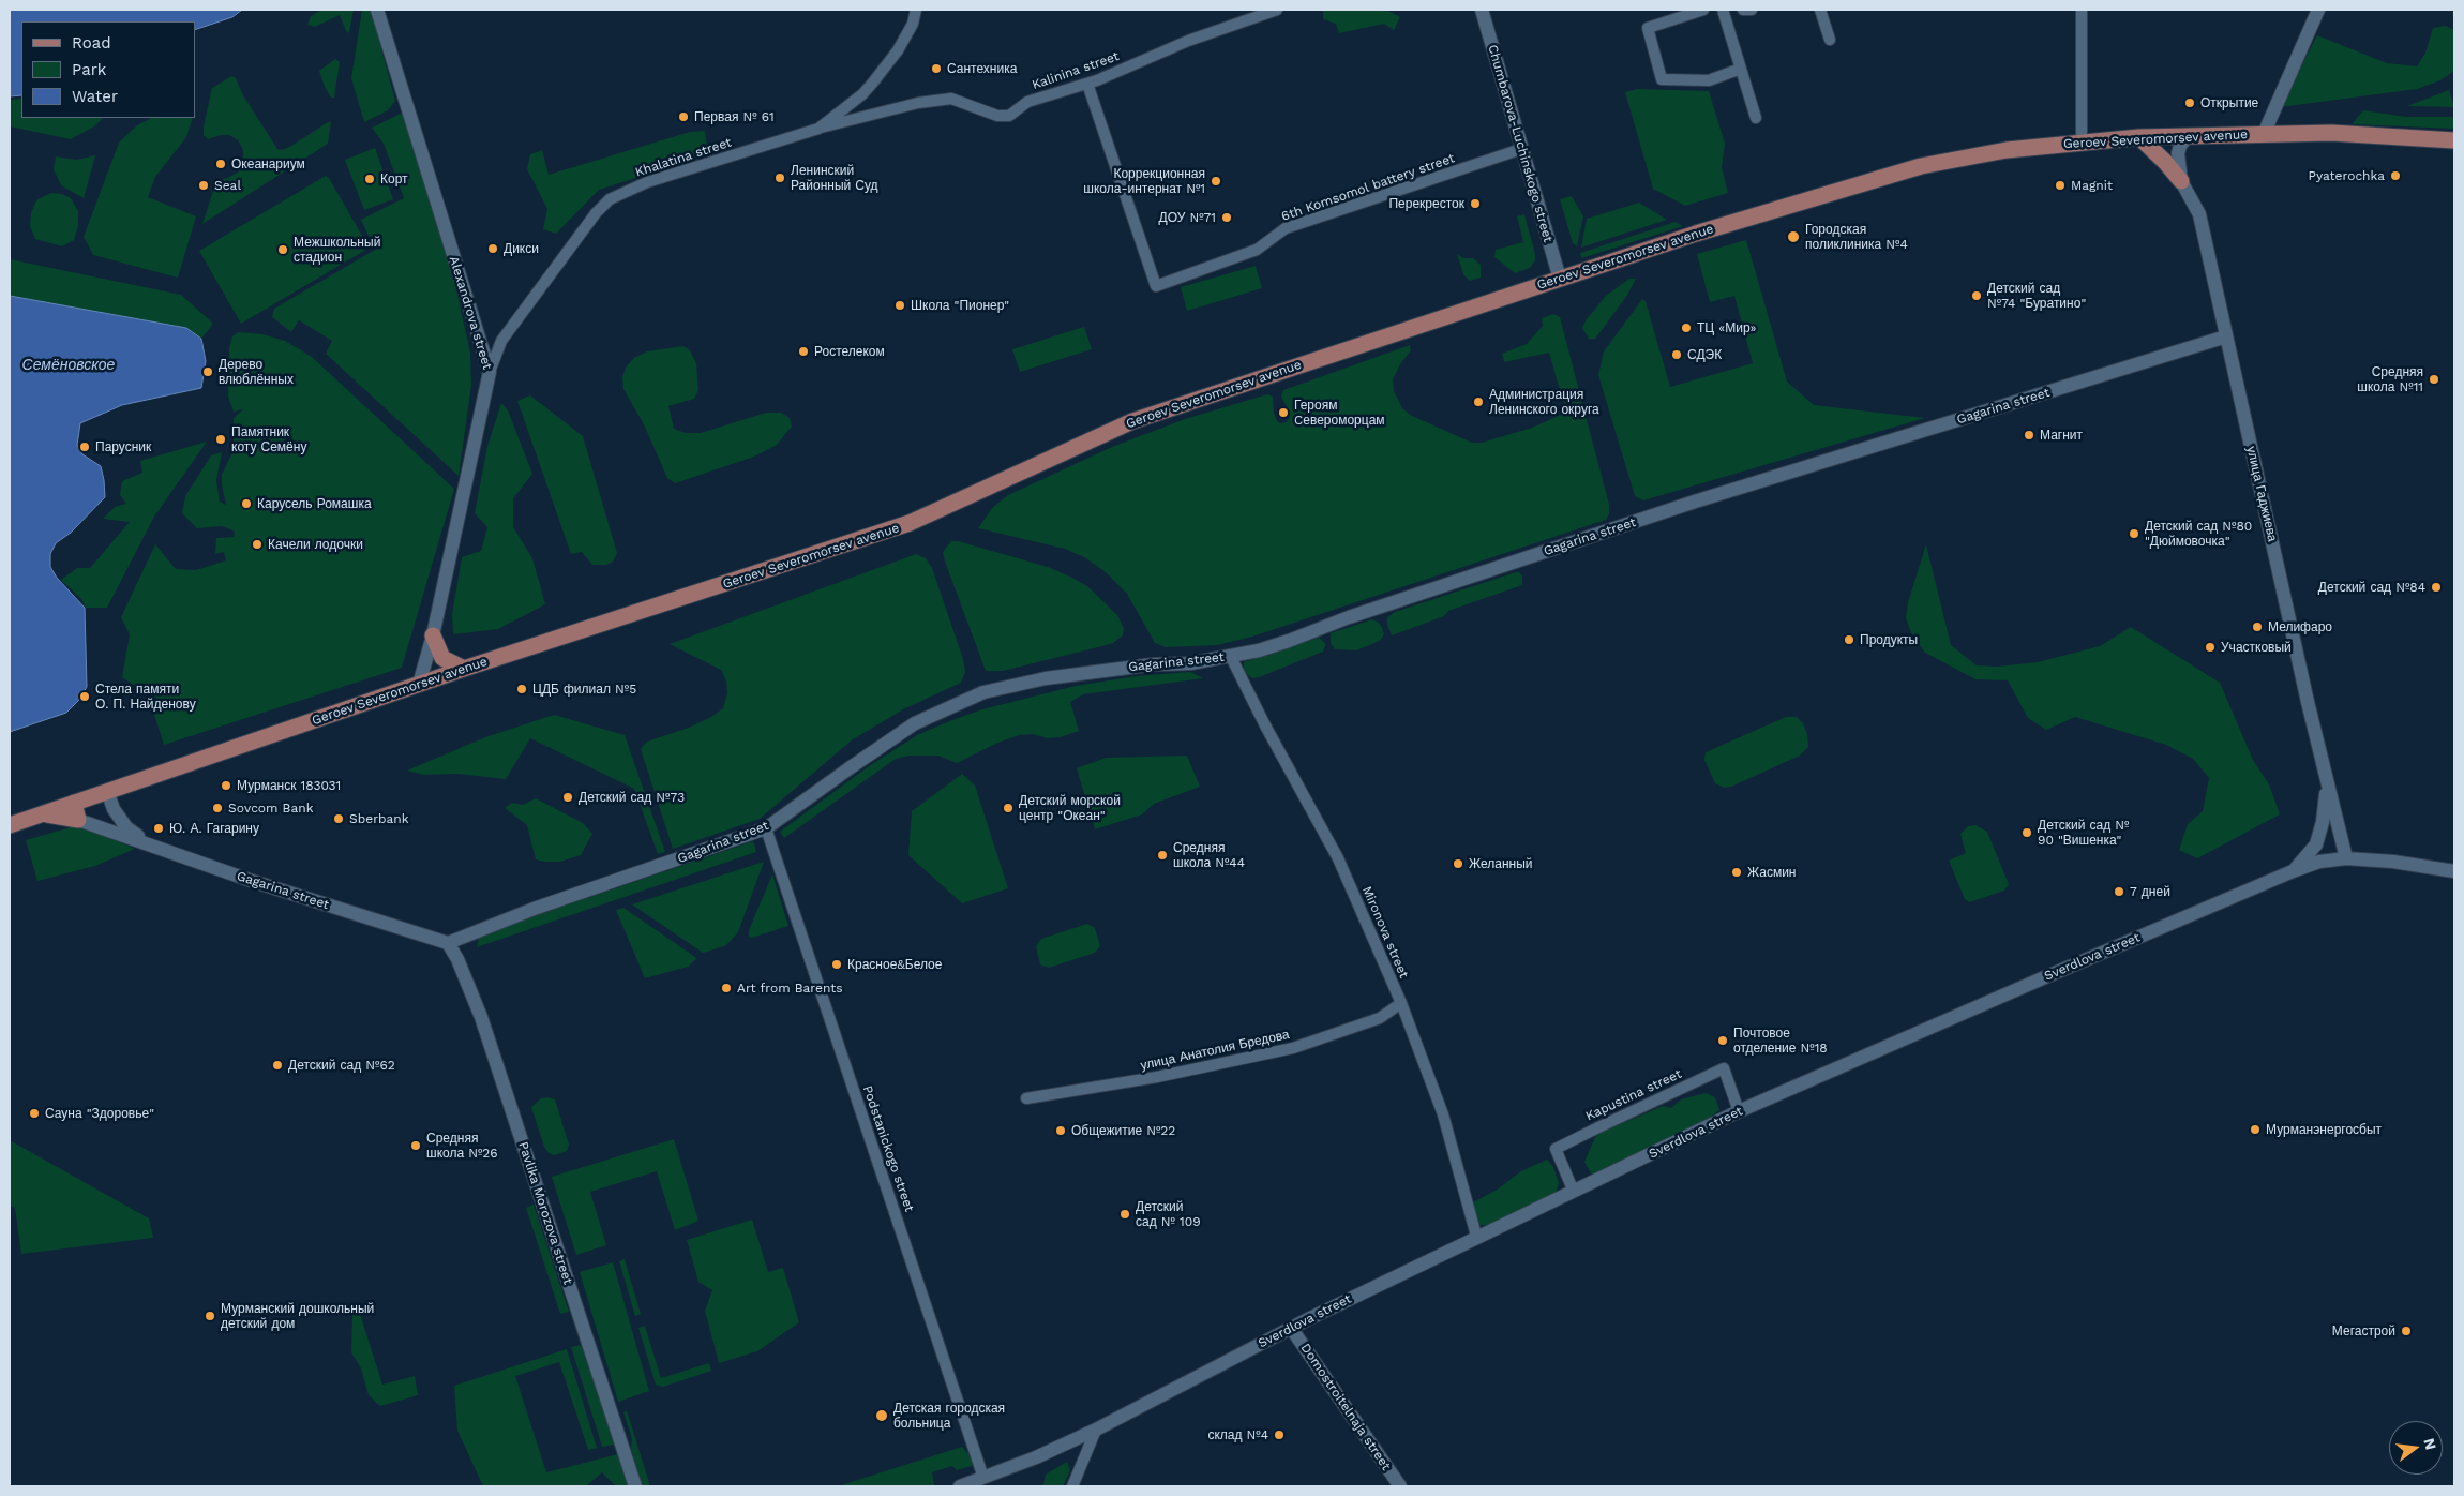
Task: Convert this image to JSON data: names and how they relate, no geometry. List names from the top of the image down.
{
  "streets": {
    "main road": ["Geroev Severomorsev avenue"],
    "street": [
      "Kalinina street",
      "Chumbarova-Luchinskogo street",
      "Khalatina street",
      "6th Komsomol battery street",
      "Alexandrova street",
      "Gagarina street",
      "улица Гаджиева",
      "Mironova street",
      "Sverdlova street",
      "улица Анатолия Бредова",
      "Kapustina street",
      "Podstanickogo street",
      "Pavlika Morozova street",
      "Domostroitelnaja street"
    ]
  },
  "crossings": [
    ["Kalinina street", "Khalatina street"],
    ["Kalinina street", "6th Komsomol battery street"],
    ["Geroev Severomorsev avenue", "Chumbarova-Luchinskogo street"],
    ["Geroev Severomorsev avenue", "Alexandrova street"],
    ["Geroev Severomorsev avenue", "Gagarina street"],
    ["Geroev Severomorsev avenue", "улица Гаджиева"],
    ["Chumbarova-Luchinskogo street", "6th Komsomol battery street"],
    ["Khalatina street", "Alexandrova street"],
    ["Gagarina street", "улица Гаджиева"],
    ["Gagarina street", "Mironova street"],
    ["Gagarina street", "Podstanickogo street"],
    ["Gagarina street", "Pavlika Morozova street"],
    ["улица Гаджиева", "Sverdlova street"],
    ["Mironova street", "Sverdlova street"],
    ["Mironova street", "улица Анатолия Бредова"],
    ["Sverdlova street", "Kapustina street"],
    ["Sverdlova street", "Podstanickogo street"],
    ["Sverdlova street", "Domostroitelnaja street"]
  ],
  "water": ["Семёновское"],
  "places": [
    "Сантехника",
    "Открытие",
    "Первая № 61",
    "Океанариум",
    "Pyaterochka",
    "Ленинский Районный Суд",
    "Корт",
    "Коррекционная школа-интернат №1",
    "Seal",
    "Magnit",
    "Перекресток",
    "ДОУ №71",
    "Городская поликлиника №4",
    "Дикси",
    "Межшкольный стадион",
    "Детский сад №74 \"Буратино\"",
    "Школа \"Пионер\"",
    "ТЦ «Мир»",
    "Ростелеком",
    "СДЭК",
    "Дерево влюблённых",
    "Средняя школа №11",
    "Администрация Ленинского округа",
    "Героям Cевероморцам",
    "Магнит",
    "Памятник коту Семёну",
    "Парусник",
    "Карусель Ромашка",
    "Детский сад №80 \"Дюймовочка\"",
    "Качели лодочки",
    "Детский сад №84",
    "Мелифаро",
    "Продукты",
    "Участковый",
    "ЦДБ филиал №5",
    "Стела памяти О. П. Найденову",
    "Мурманск 183031",
    "Детский сад №73",
    "Sovcom Bank",
    "Детский морской центр \"Океан\"",
    "Sberbank",
    "Ю. А. Гагарину",
    "Детский сад № 90 \"Вишенка\"",
    "Средняя школа №44",
    "Желанный",
    "Жасмин",
    "7 дней",
    "Красное&Белое",
    "Art from Barents",
    "Почтовое отделение №18",
    "Детский сад №62",
    "Сауна \"Здоровье\"",
    "Мурманэнергосбыт",
    "Общежитие №22",
    "Средняя школа №26",
    "Детский сад № 109",
    "Мурманский дошкольный детский дом",
    "Мегастрой",
    "Детская городская больница",
    "склад №4"
  ],
  "legend": ["Road", "Park", "Water"],
  "north": "right"
}
